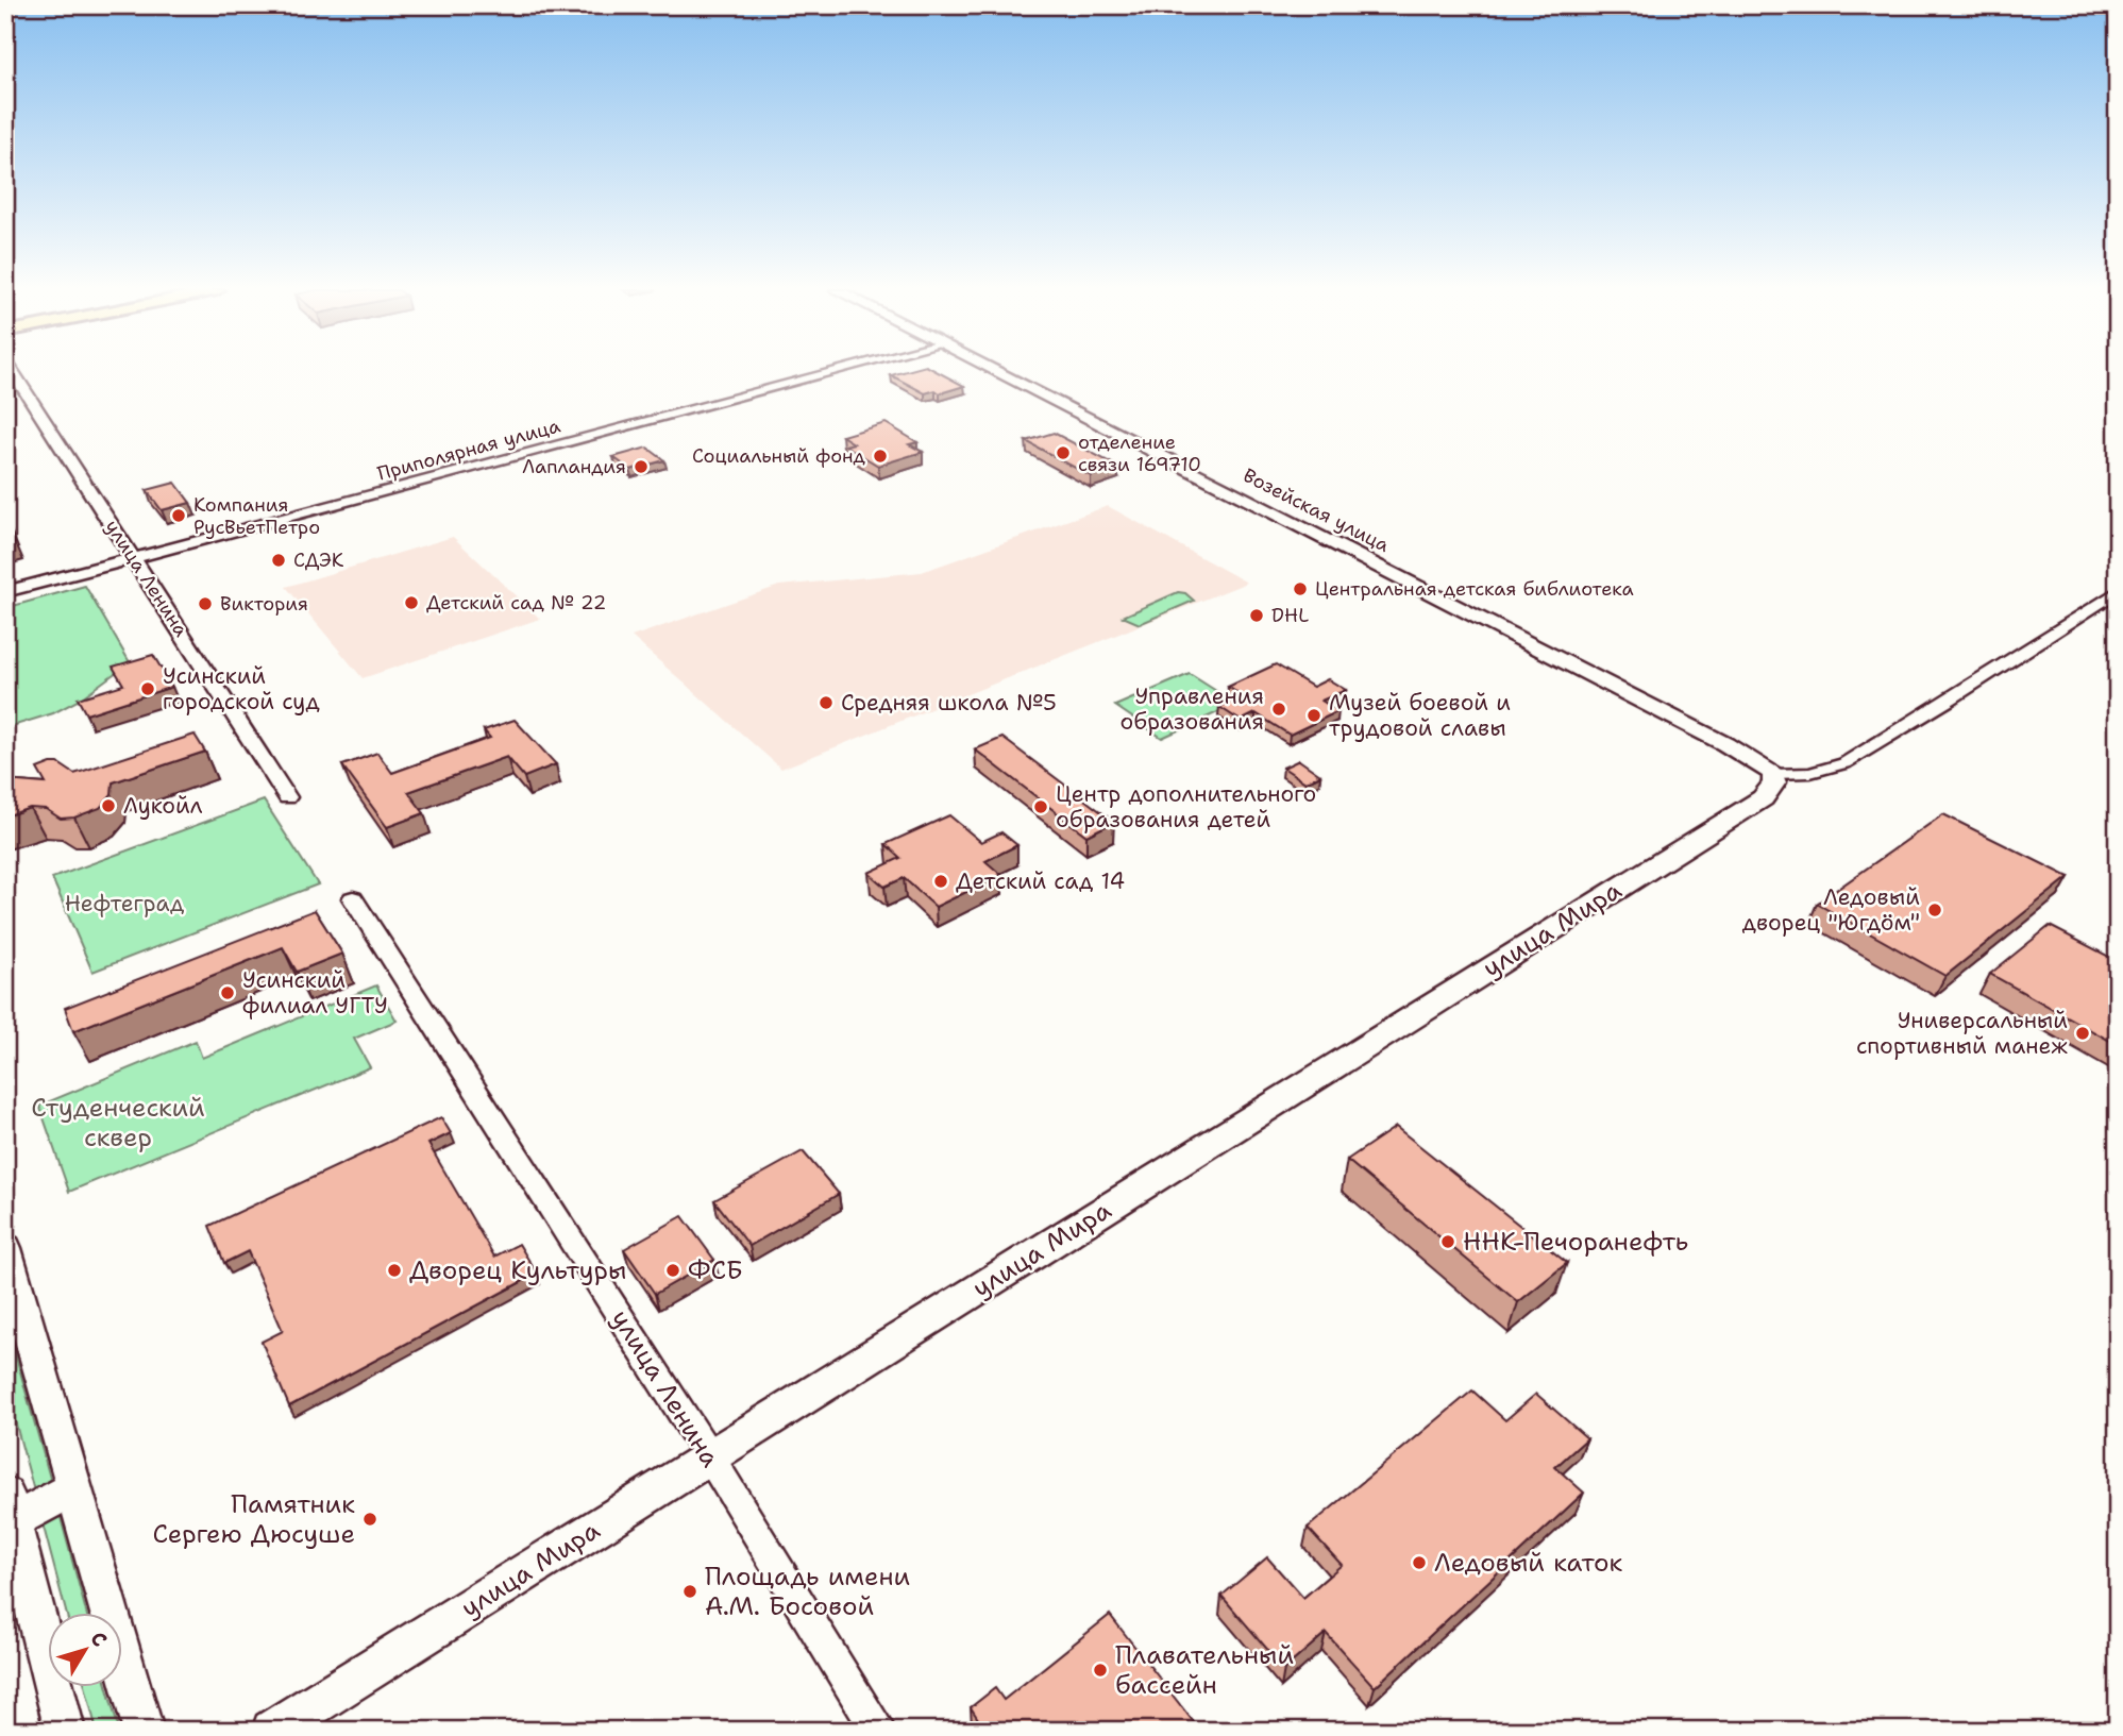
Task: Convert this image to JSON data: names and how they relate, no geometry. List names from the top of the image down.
{
  "streets": {
    "main road": ["Возейская улица", "улица Мира"],
    "street": ["Приполярная улица", "улица Ленина"]
  },
  "crossings": [
    ["Приполярная улица", "улица Ленина"],
    ["Возейская улица", "улица Мира"],
    ["улица Ленина", "улица Мира"]
  ],
  "parks": ["Нефтеград", "Студенческий сквер"],
  "places": [
    "отделение связи 169710",
    "Социальный фонд",
    "Лапландия",
    "Компания РусВьетПетро",
    "СДЭК",
    "Центральная детская библиотека",
    "Детский сад № 22",
    "Виктория",
    "DHL",
    "Усинский городской суд",
    "Средняя школа №5",
    "Управления образования",
    "Музей боевой и трудовой славы",
    "Лукойл",
    "Центр дополнительного образования детей",
    "Детский сад 14",
    "Ледовый дворец \"Югдӧм\"",
    "Усинский филиал УГТУ",
    "Универсальный спортивный манеж",
    "ННК-Печоранефть",
    "Дворец Культуры",
    "ФСБ",
    "Памятник Сергею Дюсуше",
    "Ледовый каток",
    "Площадь имени А.М. Босовой",
    "Плавательный бассейн"
  ],
  "north": "top right"
}
